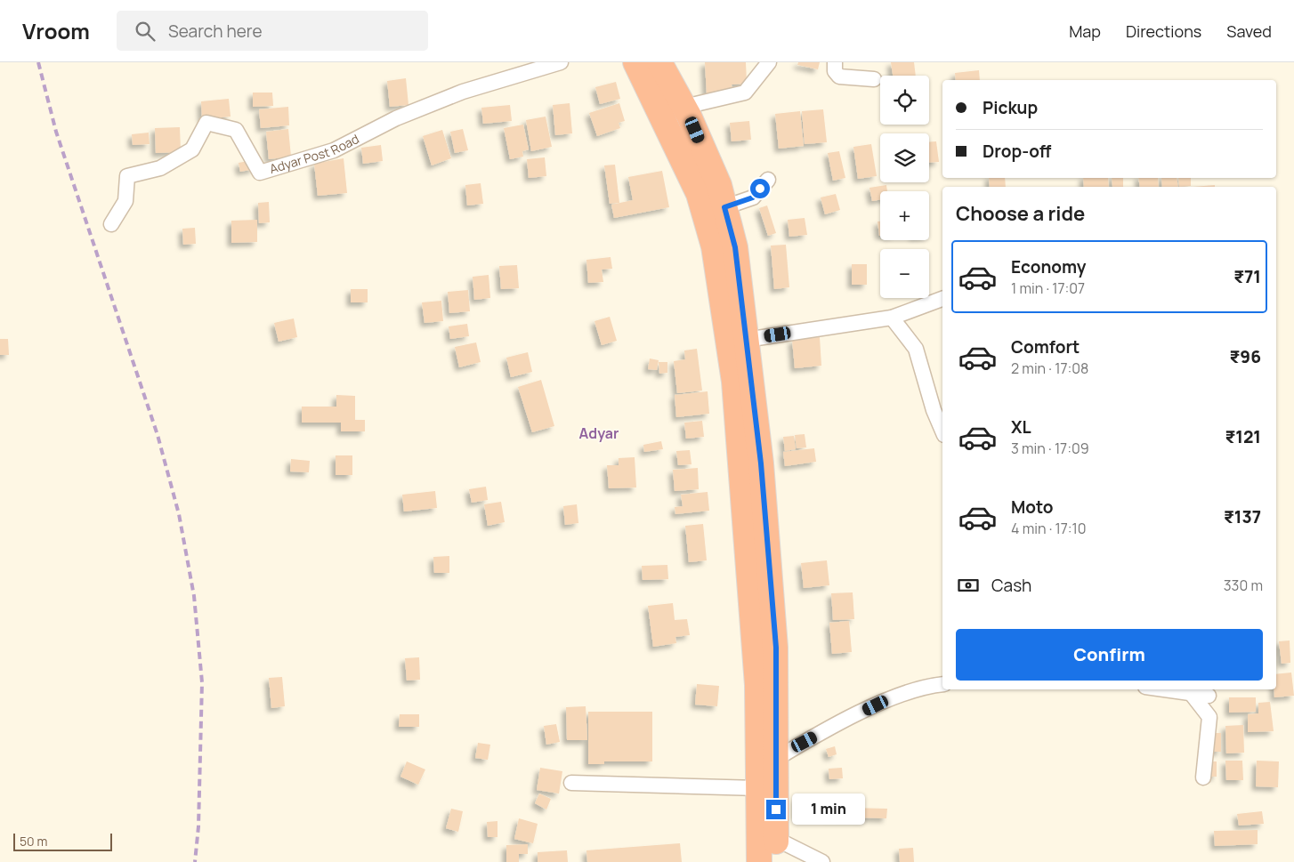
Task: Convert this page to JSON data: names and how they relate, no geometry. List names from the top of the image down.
{
  "streets": {
    "street": ["Adyar Post Road"]
  },
  "districts": ["Adyar"],
  "scale_bar": "50 m",
  "page": {
    "header": "Vroom",
    "search": "Search here",
    "nav": ["Map", "Directions", "Saved"],
    "map_buttons": ["+", "−"],
    "banner": ["Pickup", "Drop-off"],
    "heading": "Choose a ride",
    "list": [
      {
        "name": "Economy",
        "note": "1 min · 17:07",
        "value": "₹71"
      },
      {
        "name": "Comfort",
        "note": "2 min · 17:08",
        "value": "₹96"
      },
      {
        "name": "XL",
        "note": "3 min · 17:09",
        "value": "₹121"
      },
      {
        "name": "Moto",
        "note": "4 min · 17:10",
        "value": "₹137"
      }
    ],
    "pay": ["Cash", "330 m"],
    "buttons": "Confirm",
    "bubble": "1 min",
    "scale": "50 m"
  }
}
